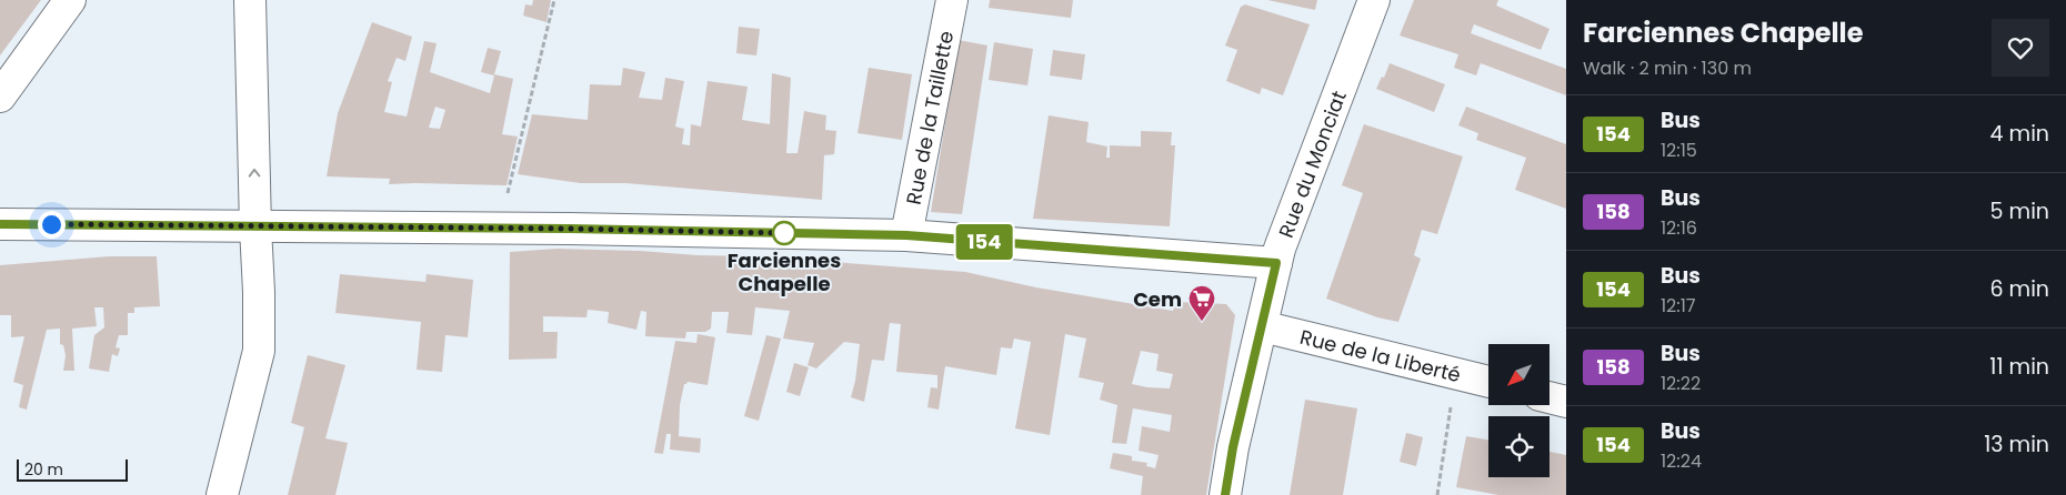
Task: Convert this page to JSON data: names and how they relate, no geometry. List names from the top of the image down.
{
  "streets": {
    "street": ["Rue de la Taillette", "Rue du Monciat", "Rue de la Liberté"]
  },
  "crossings": [
    ["Rue du Monciat", "Rue de la Liberté"]
  ],
  "places": {
    "other": ["Farciennes Chapelle"],
    "supermarket": ["Cem"]
  },
  "lines": ["bus line 154"],
  "scale_bar": "20 m",
  "north": "bottom left",
  "page": {
    "on_map": "154",
    "heading": ["Farciennes Chapelle", "Walk · 2 min · 130 m"],
    "list": [
      {
        "mark": "154",
        "name": "Bus",
        "note": "12:15",
        "value": "4 min"
      },
      {
        "mark": "158",
        "name": "Bus",
        "note": "12:16",
        "value": "5 min"
      },
      {
        "mark": "154",
        "name": "Bus",
        "note": "12:17",
        "value": "6 min"
      },
      {
        "mark": "158",
        "name": "Bus",
        "note": "12:22",
        "value": "11 min"
      },
      {
        "mark": "154",
        "name": "Bus",
        "note": "12:24",
        "value": "13 min"
      }
    ],
    "scale": "20 m"
  }
}
